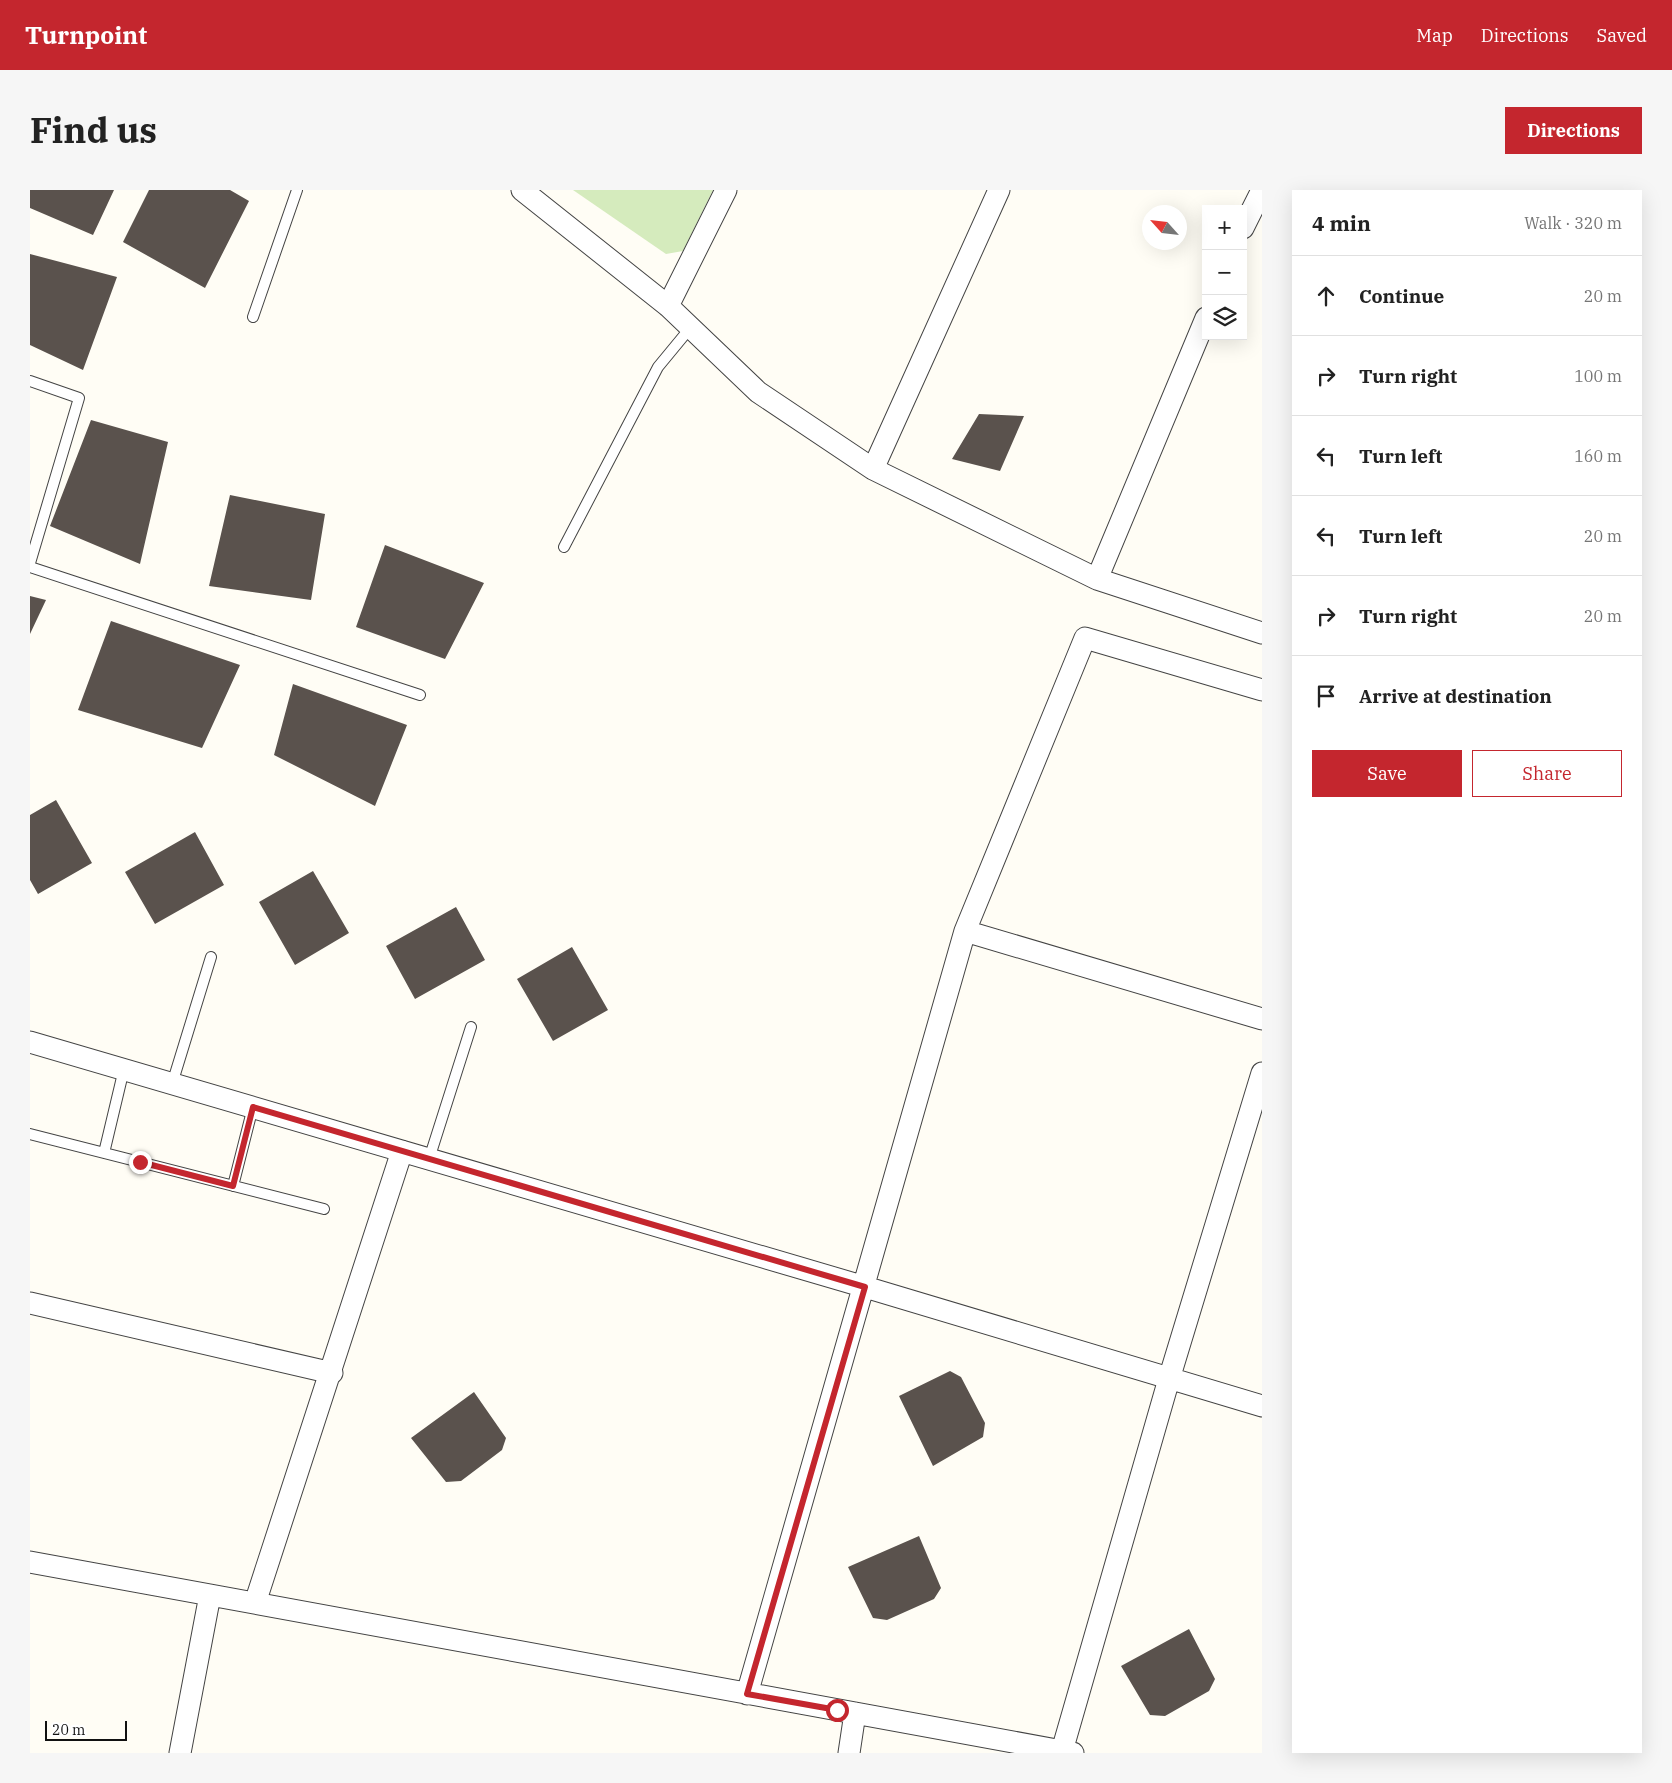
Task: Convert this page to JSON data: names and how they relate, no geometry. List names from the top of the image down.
{
  "scale_bar": "20 m",
  "north": "top left",
  "page": {
    "header": "Turnpoint",
    "nav": ["Map", "Directions", "Saved"],
    "title": "Find us",
    "buttons": [
      "Directions",
      ["Save", "Share"]
    ],
    "heading": ["4 min", "Walk · 320 m"],
    "map_buttons": ["+", "−"],
    "list": [
      ["Continue", "20 m"],
      ["Turn right", "100 m"],
      ["Turn left", "160 m"],
      ["Turn left", "20 m"],
      ["Turn right", "20 m"],
      "Arrive at destination"
    ],
    "scale": "20 m"
  }
}
